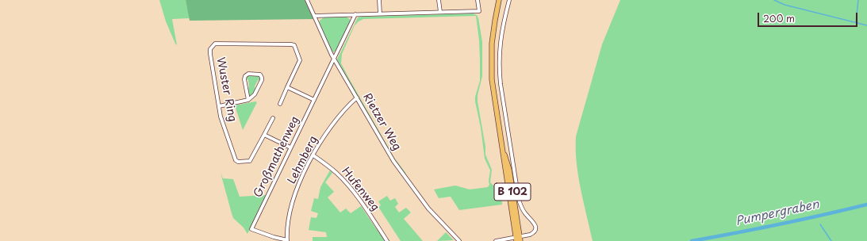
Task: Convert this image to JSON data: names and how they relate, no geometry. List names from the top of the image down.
{
  "streets": {
    "main road": ["B 102"],
    "street": [
      "Wuster Ring",
      "Rietzer Weg",
      "Großmathenweg",
      "Lehmberg",
      "Hufenweg"
    ]
  },
  "crossings": [
    ["Rietzer Weg", "Großmathenweg"],
    ["Rietzer Weg", "Lehmberg"],
    ["Großmathenweg", "Lehmberg"],
    ["Lehmberg", "Hufenweg"]
  ],
  "water": ["Pumpergraben"],
  "scale_bar": "200 m"
}
